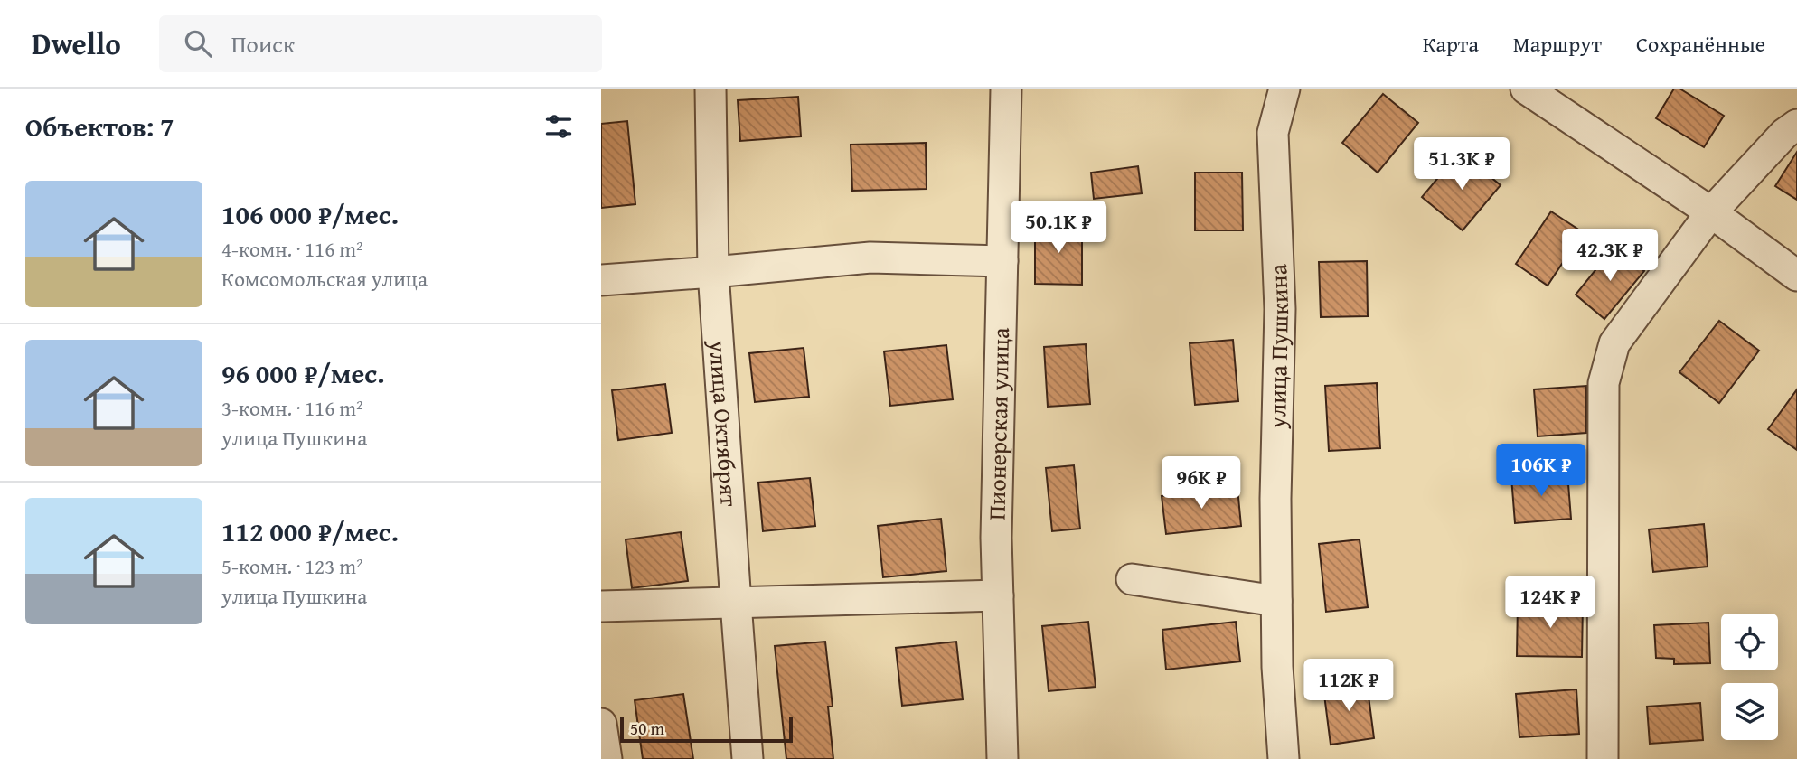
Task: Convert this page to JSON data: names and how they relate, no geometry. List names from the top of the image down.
{
  "streets": {
    "street": ["улица Пушкина", "улица Октябрят", "Пионерская улица"]
  },
  "scale_bar": "50 m",
  "page": {
    "header": "Dwello",
    "search": "Поиск",
    "nav": ["Карта", "Маршрут", "Сохранённые"],
    "heading": "Объектов: 7",
    "price": [
      "51.3K ₽",
      "50.1K ₽",
      "42.3K ₽",
      "106K ₽",
      "96K ₽",
      "124K ₽",
      "112K ₽"
    ],
    "list": [
      {
        "name": "106 000 ₽/мес.",
        "note": "4-комн. · 116 m² · Комсомольская улица"
      },
      {
        "name": "96 000 ₽/мес.",
        "note": "3-комн. · 116 m² · улица Пушкина"
      },
      {
        "name": "112 000 ₽/мес.",
        "note": "5-комн. · 123 m² · улица Пушкина"
      }
    ],
    "scale": "50 m"
  }
}
